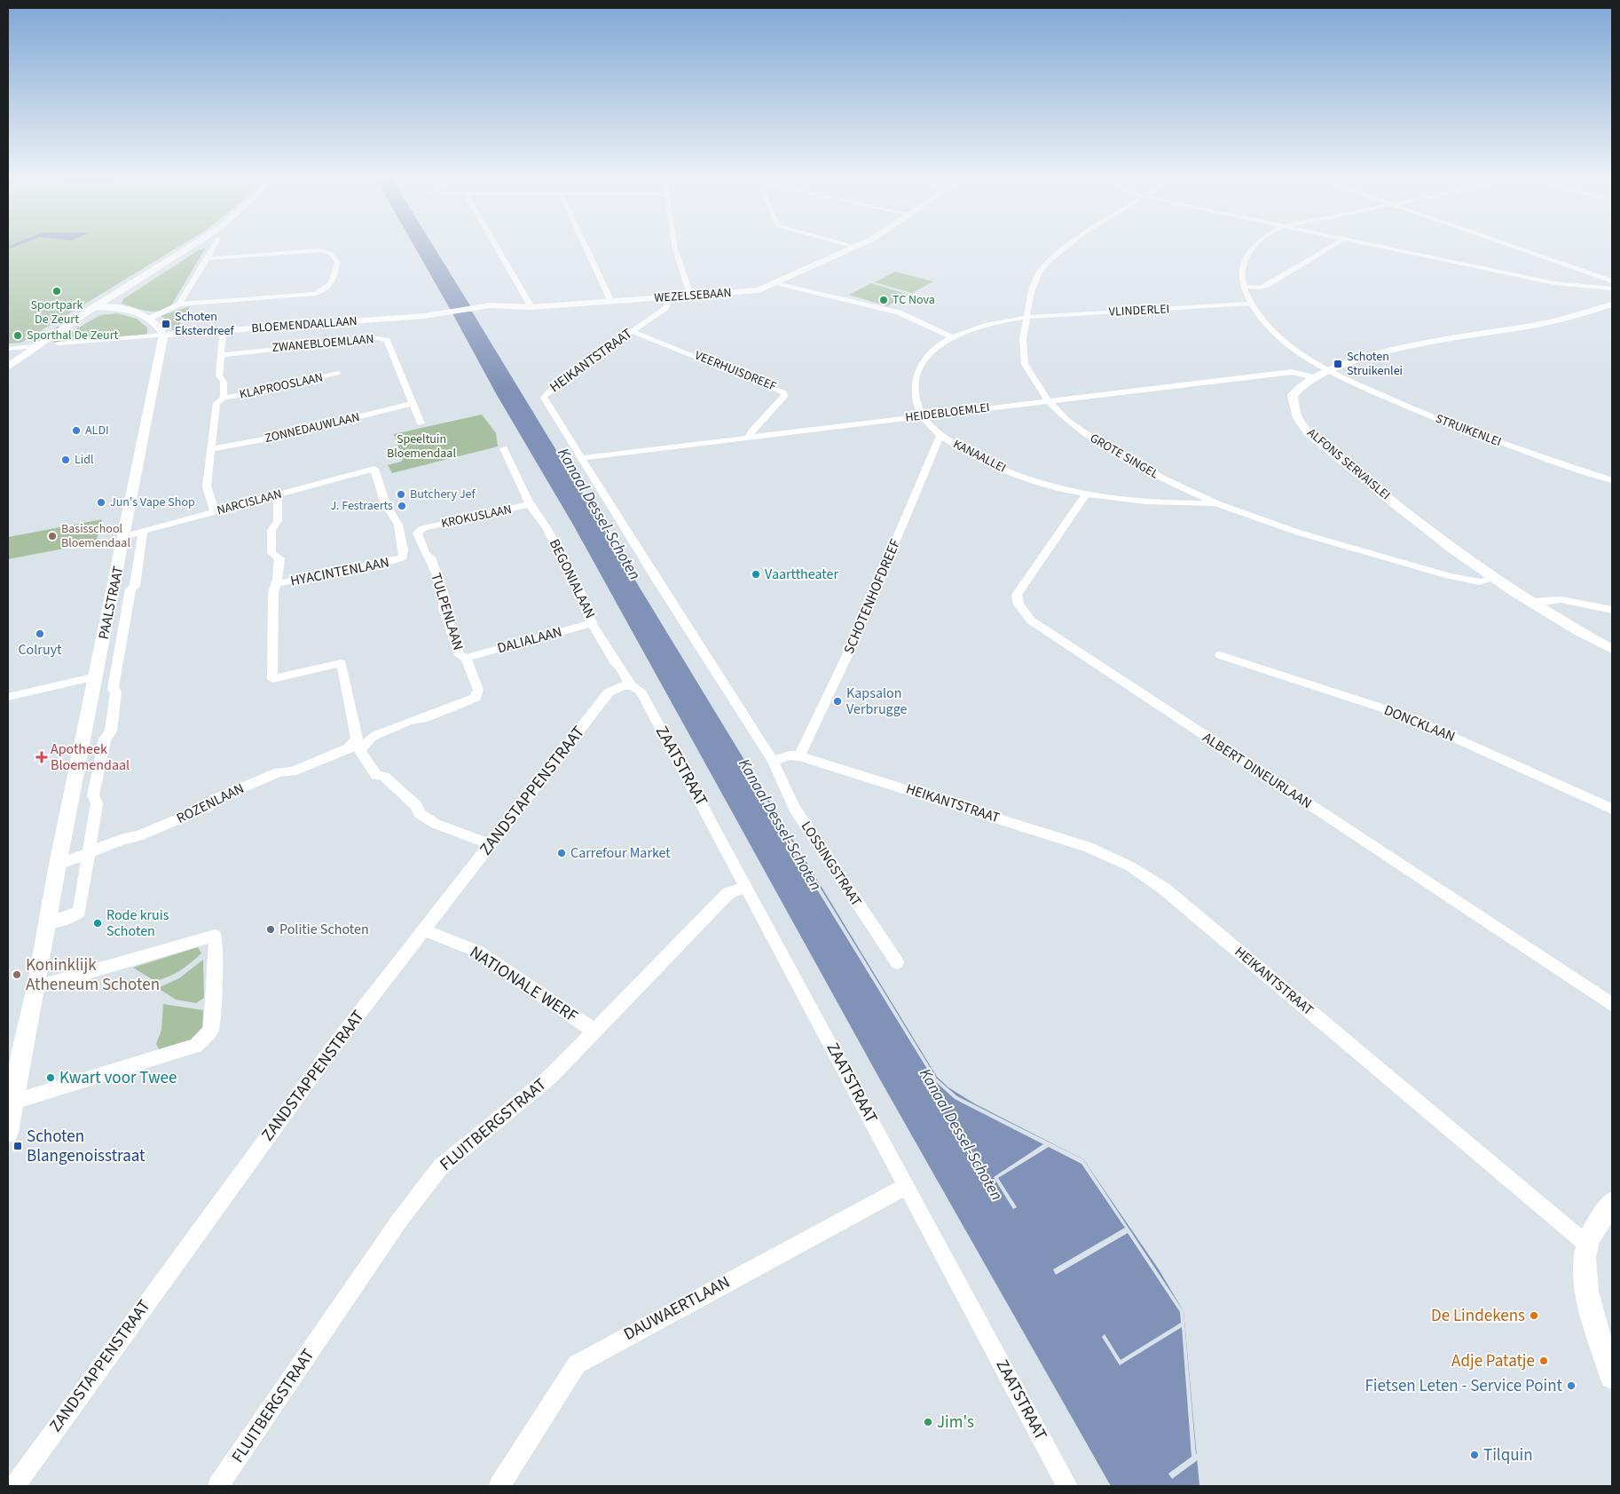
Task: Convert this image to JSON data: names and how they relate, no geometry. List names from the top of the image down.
{
  "streets": {
    "street": [
      "WEZELSEBAAN",
      "VLINDERLEI",
      "BLOEMENDAALLAAN",
      "ZWANEBLOEMLAAN",
      "HEIKANTSTRAAT",
      "VEERHUISDREEF",
      "KLAPROOSLAAN",
      "HEIDEBLOEMLEI",
      "ZONNEDAUWLAAN",
      "STRUIKENLEI",
      "KANAALLEI",
      "GROTE SINGEL",
      "ALFONS SERVAISLEI",
      "NARCISLAAN",
      "KROKUSLAAN",
      "HYACINTENLAAN",
      "BEGONIALAAN",
      "SCHOTENHOFDREEF",
      "PAALSTRAAT",
      "TULPENLAAN",
      "DALIALAAN",
      "DONCKLAAN",
      "ZAATSTRAAT",
      "ALBERT DINEURLAAN",
      "ZANDSTAPPENSTRAAT",
      "ROZENLAAN",
      "LOSSINGSTRAAT",
      "NATIONALE WERF",
      "FLUITBERGSTRAAT",
      "DAUWAERTLAAN"
    ]
  },
  "crossings": [
    ["WEZELSEBAAN", "BLOEMENDAALLAAN"],
    ["WEZELSEBAAN", "HEIKANTSTRAAT"],
    ["VLINDERLEI", "STRUIKENLEI"],
    ["VLINDERLEI", "GROTE SINGEL"],
    ["BLOEMENDAALLAAN", "PAALSTRAAT"],
    ["ZWANEBLOEMLAAN", "ZONNEDAUWLAAN"],
    ["HEIKANTSTRAAT", "VEERHUISDREEF"],
    ["HEIKANTSTRAAT", "HEIDEBLOEMLEI"],
    ["HEIKANTSTRAAT", "SCHOTENHOFDREEF"],
    ["HEIKANTSTRAAT", "LOSSINGSTRAAT"],
    ["VEERHUISDREEF", "HEIDEBLOEMLEI"],
    ["HEIDEBLOEMLEI", "KANAALLEI"],
    ["HEIDEBLOEMLEI", "GROTE SINGEL"],
    ["HEIDEBLOEMLEI", "ALFONS SERVAISLEI"],
    ["STRUIKENLEI", "ALFONS SERVAISLEI"],
    ["KANAALLEI", "GROTE SINGEL"],
    ["KANAALLEI", "SCHOTENHOFDREEF"],
    ["KANAALLEI", "ALBERT DINEURLAAN"],
    ["GROTE SINGEL", "ALFONS SERVAISLEI"],
    ["NARCISLAAN", "HYACINTENLAAN"],
    ["NARCISLAAN", "PAALSTRAAT"],
    ["KROKUSLAAN", "BEGONIALAAN"],
    ["KROKUSLAAN", "TULPENLAAN"],
    ["HYACINTENLAAN", "ROZENLAAN"],
    ["BEGONIALAAN", "DALIALAAN"],
    ["BEGONIALAAN", "ZAATSTRAAT"],
    ["BEGONIALAAN", "ZANDSTAPPENSTRAAT"],
    ["PAALSTRAAT", "ROZENLAAN"],
    ["TULPENLAAN", "DALIALAAN"],
    ["TULPENLAAN", "ZANDSTAPPENSTRAAT"],
    ["ZAATSTRAAT", "ZANDSTAPPENSTRAAT"],
    ["ZAATSTRAAT", "FLUITBERGSTRAAT"],
    ["ZAATSTRAAT", "DAUWAERTLAAN"],
    ["ZANDSTAPPENSTRAAT", "NATIONALE WERF"],
    ["NATIONALE WERF", "FLUITBERGSTRAAT"]
  ],
  "water": ["Kanaal Dessel-Schoten"],
  "parks": ["Speeltuin Bloemendaal"],
  "places": {
    "other": [
      "Sportpark De Zeurt",
      "TC Nova",
      "Sporthal De Zeurt",
      "ALDI",
      "Lidl",
      "Butchery Jef",
      "Jun's Vape Shop",
      "J. Festraerts",
      "Basisschool Bloemendaal",
      "Vaarttheater",
      "Colruyt",
      "Kapsalon Verbrugge",
      "Carrefour Market",
      "Rode kruis Schoten",
      "Politie Schoten",
      "Koninklijk Atheneum Schoten",
      "Kwart voor Twee",
      "De Lindekens",
      "Adje Patatje",
      "Fietsen Leten - Service Point",
      "Jim's",
      "Tilquin"
    ],
    "transit": ["Schoten Eksterdreef", "Schoten Struikenlei", "Schoten Blangenoisstraat"],
    "health": ["Apotheek Bloemendaal"]
  }
}
